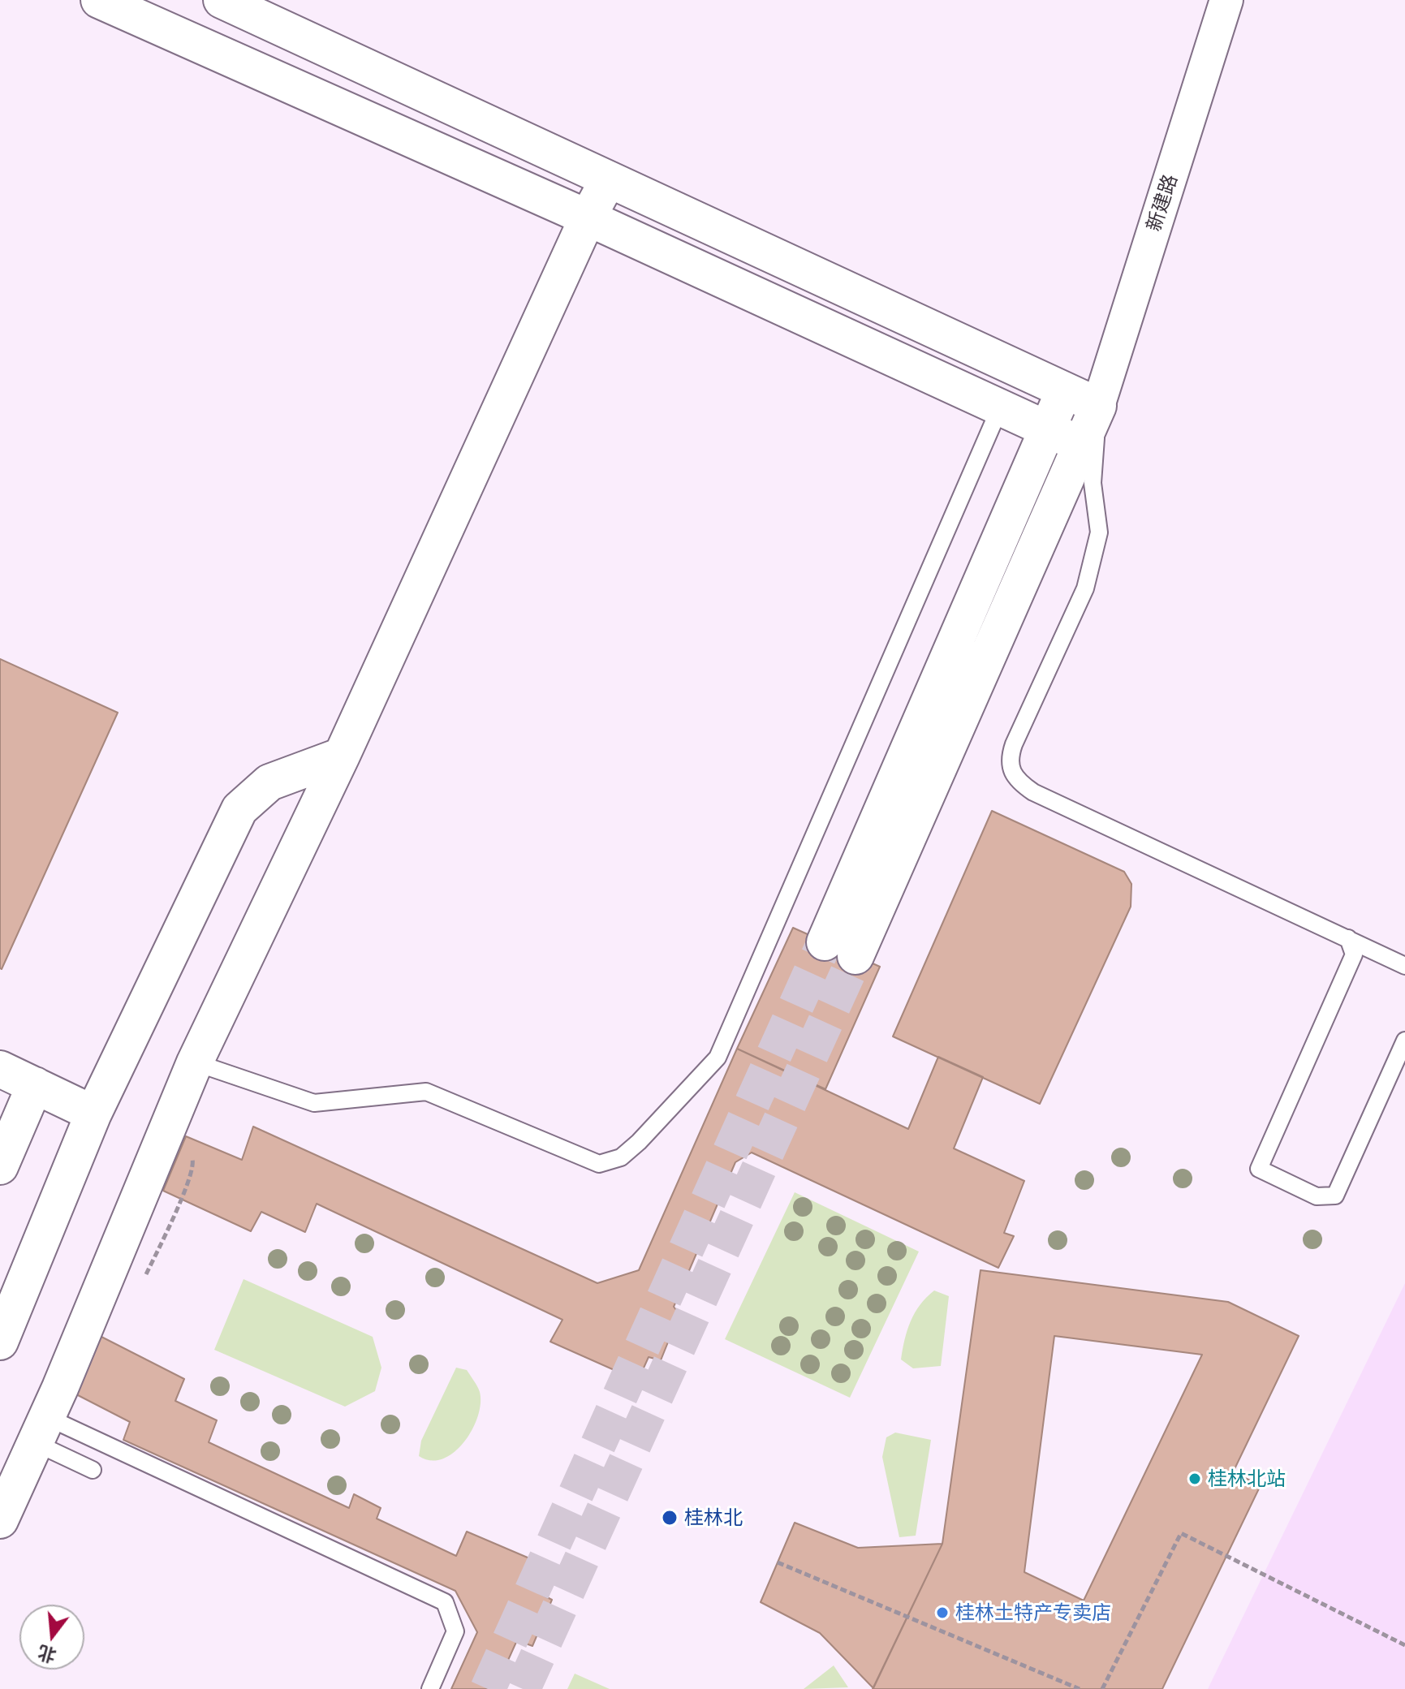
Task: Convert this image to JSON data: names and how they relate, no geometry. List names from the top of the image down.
{
  "streets": {
    "street": ["新建路"]
  },
  "places": ["桂林北站", "桂林北", "桂林土特产专卖店"],
  "north": "bottom"
}
